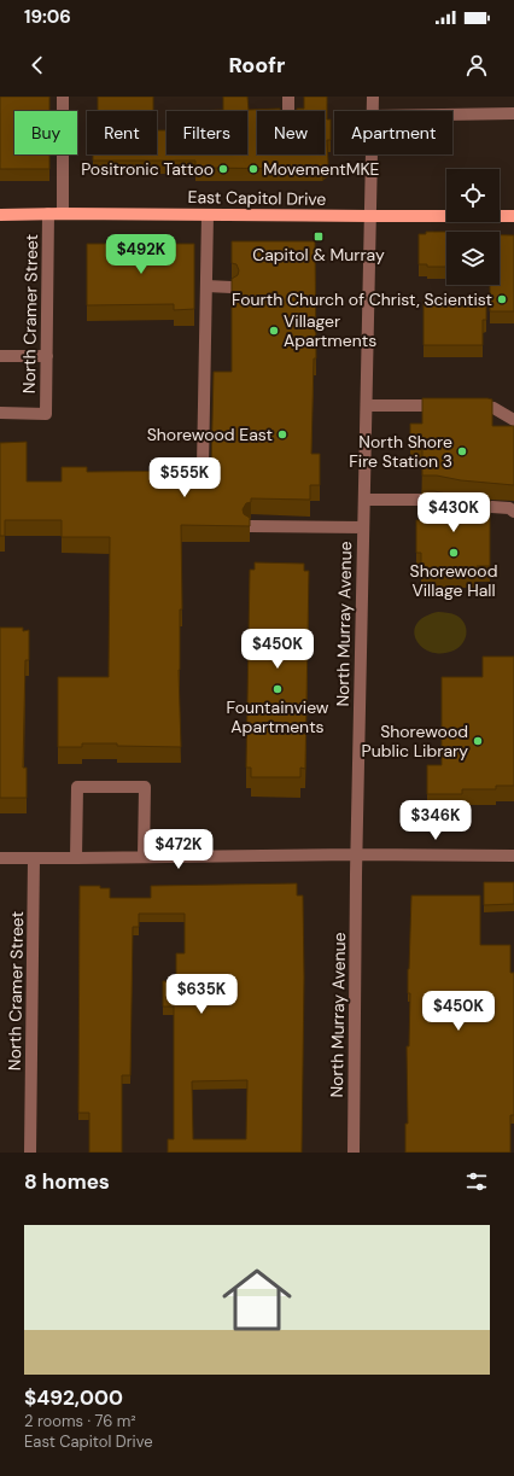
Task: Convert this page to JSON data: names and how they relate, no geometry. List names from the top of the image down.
{
  "streets": {
    "main road": ["East Capitol Drive"],
    "street": ["North Cramer Street", "North Murray Avenue"]
  },
  "crossings": [
    ["East Capitol Drive", "North Cramer Street"],
    ["East Capitol Drive", "North Murray Avenue"]
  ],
  "places": {
    "other": [
      "Positronic Tattoo",
      "MovementMKE",
      "Fourth Church of Christ, Scientist",
      "Villager Apartments",
      "Shorewood East",
      "North Shore Fire Station 3",
      "Shorewood Village Hall",
      "Fountainview Apartments",
      "Shorewood Public Library"
    ],
    "transit": ["Capitol & Murray"]
  },
  "page": {
    "status": "19:06",
    "header": "Roofr",
    "chip": [
      "Buy",
      "Rent",
      "Filters",
      "New",
      "Apartment"
    ],
    "price": [
      "$492K",
      "$555K",
      "$430K",
      "$450K",
      "$346K",
      "$472K",
      "$635K",
      "$450K"
    ],
    "heading": "8 homes",
    "list": [
      {
        "name": "$492,000",
        "note": "2 rooms · 76 m² · East Capitol Drive"
      }
    ]
  }
}
